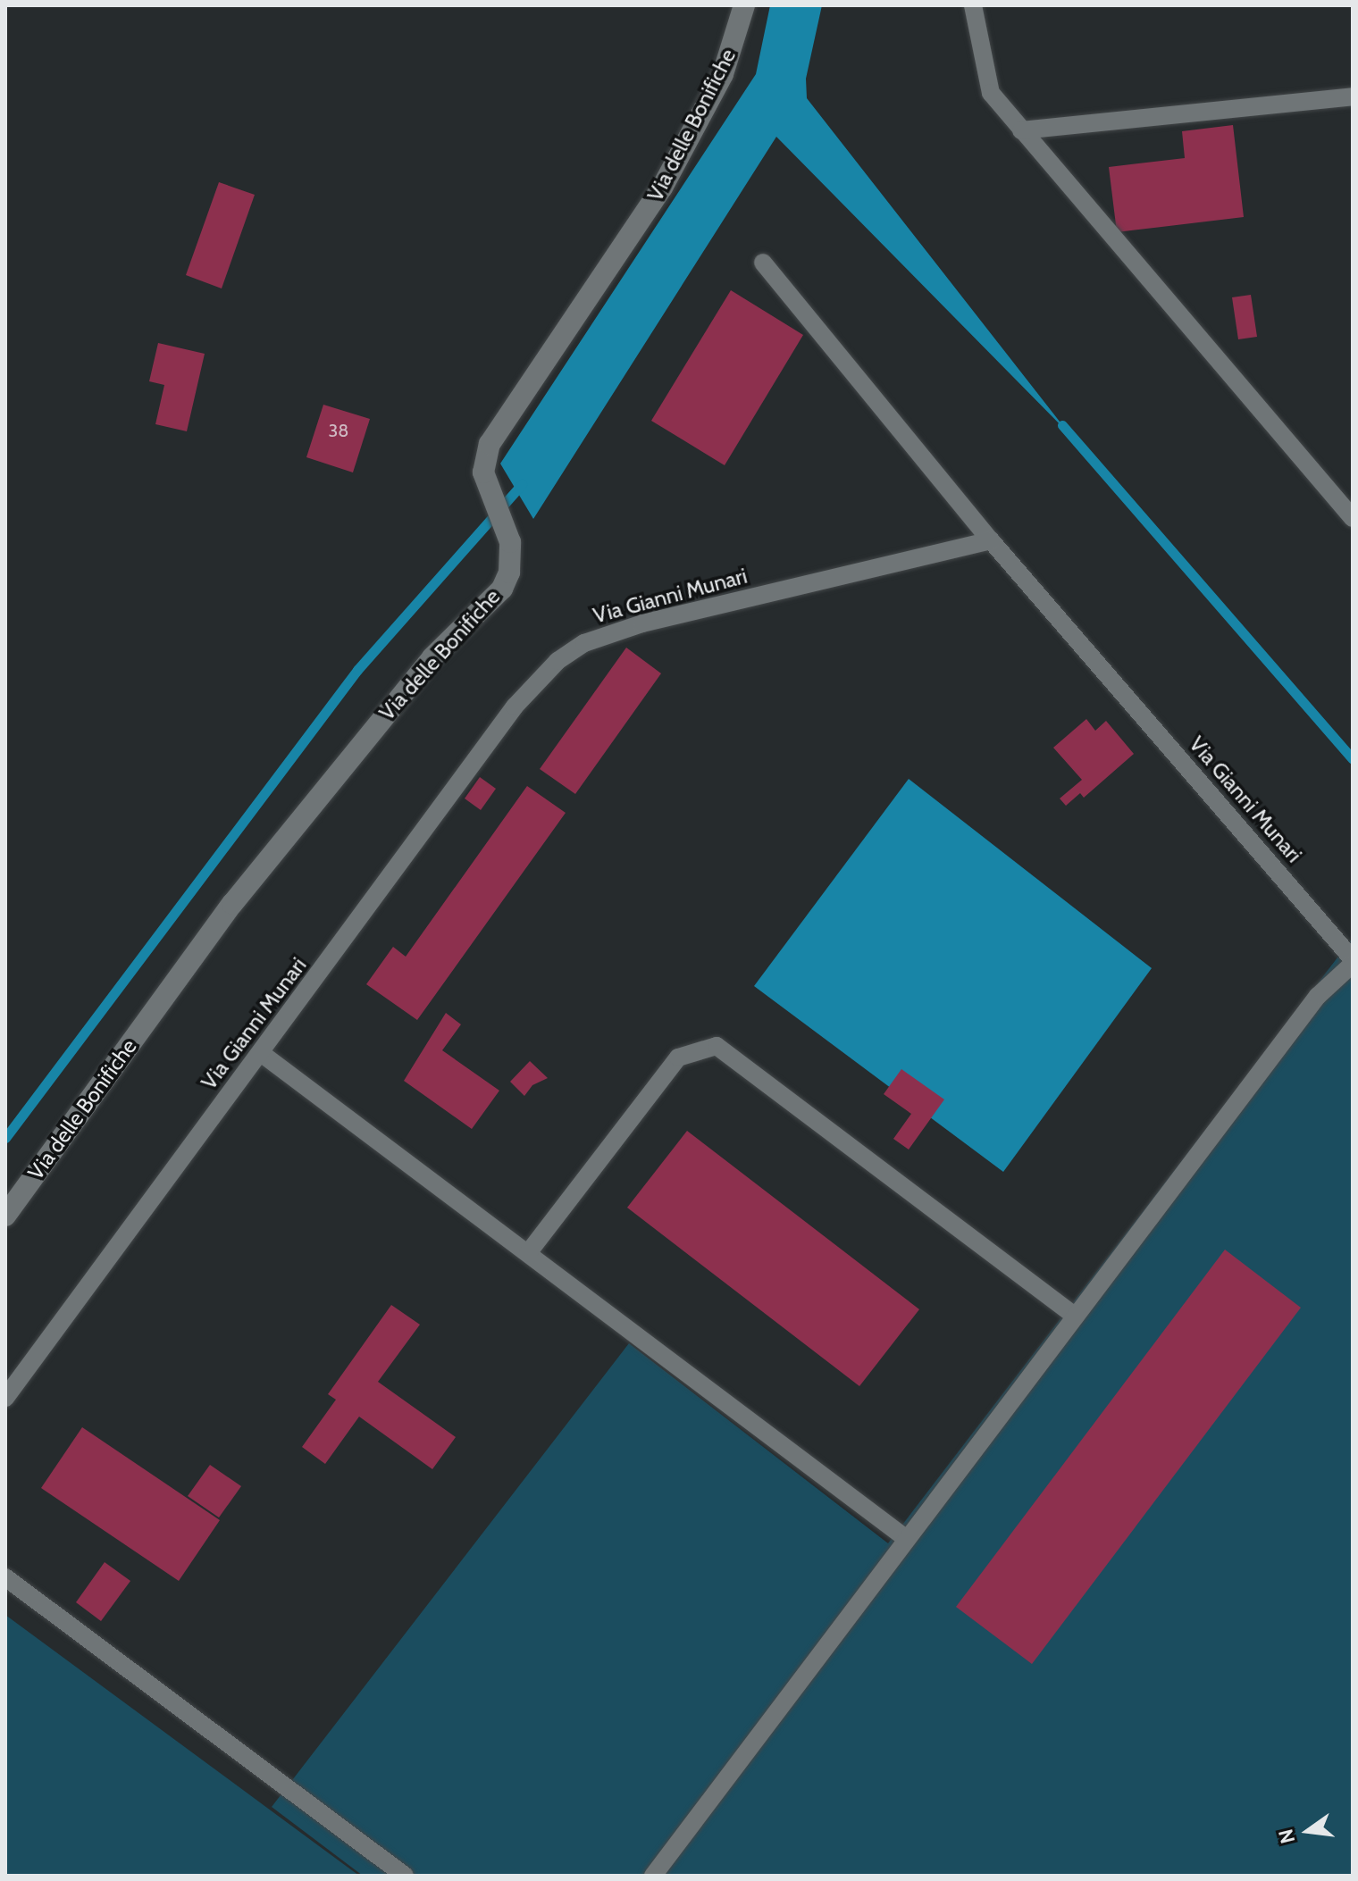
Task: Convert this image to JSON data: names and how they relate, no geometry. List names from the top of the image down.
{
  "streets": {
    "street": ["Via delle Bonifiche"],
    "lane": ["Via Gianni Munari"]
  },
  "house_numbers": ["38"],
  "north": "left"
}
